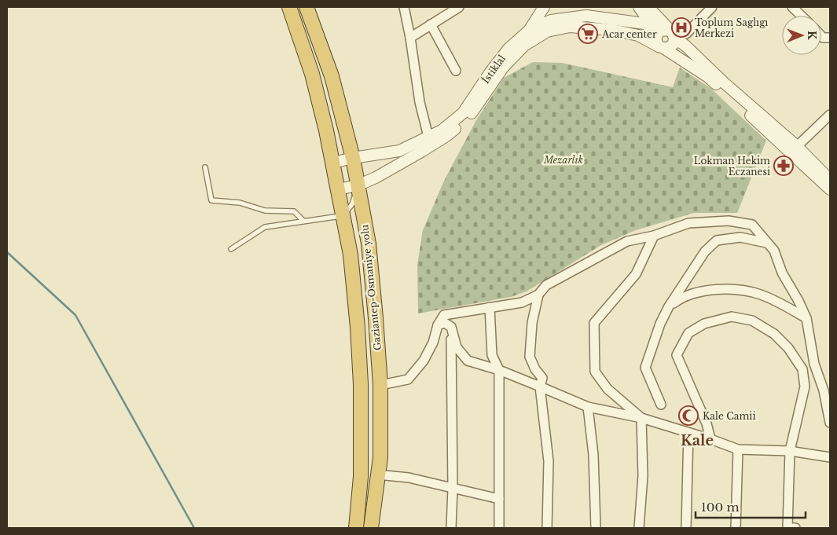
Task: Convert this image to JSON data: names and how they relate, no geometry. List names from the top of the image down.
{
  "streets": {
    "highway": ["Gaziantep-Osmaniye yolu"],
    "street": ["İstiklal"]
  },
  "crossings": [
    ["İstiklal", "Gaziantep-Osmaniye yolu"]
  ],
  "districts": ["Kale"],
  "parks": ["Mezarlık"],
  "places": {
    "hospital": ["Toplum Saglıgı Merkezi"],
    "supermarket": ["Acar center"],
    "pharmacy": ["Lokman Hekim Eczanesi"],
    "mosque": ["Kale Camii"]
  },
  "scale_bar": "100 m",
  "north": "right"
}
